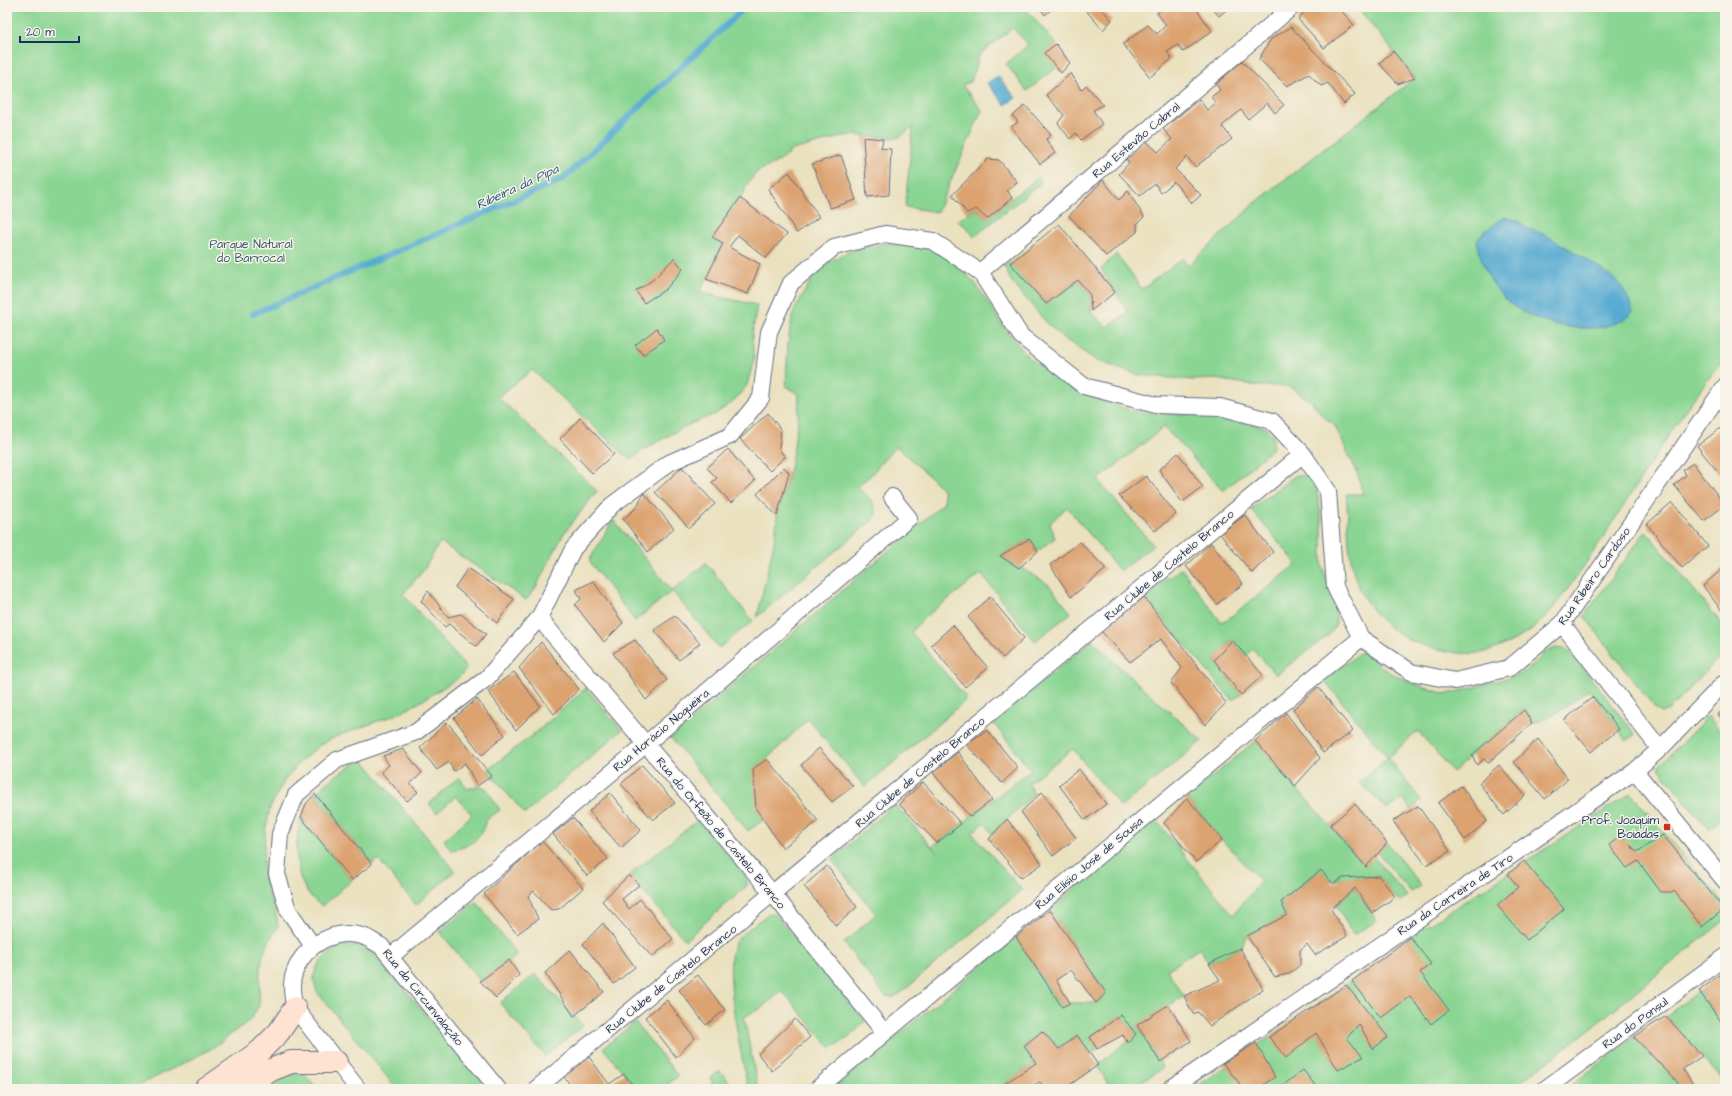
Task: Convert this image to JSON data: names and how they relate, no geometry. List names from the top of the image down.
{
  "streets": {
    "street": [
      "Rua Estevão Cabral",
      "Rua Clube de Castelo Branco",
      "Rua Ribeiro Cardoso",
      "Rua Horácio Nogueira",
      "Rua do Orfeão de Castelo Branco",
      "Rua Elísio José de Sousa",
      "Rua da Carreira de Tiro",
      "Rua da Circunvalação",
      "Rua do Ponsul"
    ]
  },
  "crossings": [
    ["Rua Estevão Cabral", "Rua Ribeiro Cardoso"],
    ["Rua Clube de Castelo Branco", "Rua Ribeiro Cardoso"],
    ["Rua Clube de Castelo Branco", "Rua do Orfeão de Castelo Branco"],
    ["Rua Ribeiro Cardoso", "Rua Elísio José de Sousa"],
    ["Rua Horácio Nogueira", "Rua do Orfeão de Castelo Branco"],
    ["Rua Horácio Nogueira", "Rua da Circunvalação"],
    ["Rua do Orfeão de Castelo Branco", "Rua Elísio José de Sousa"]
  ],
  "water": ["Ribeira da Pipa"],
  "parks": ["Parque Natural do Barrocal"],
  "places": {
    "transit": ["Prof. Joaquim Boiadas"]
  },
  "scale_bar": "20 m"
}
